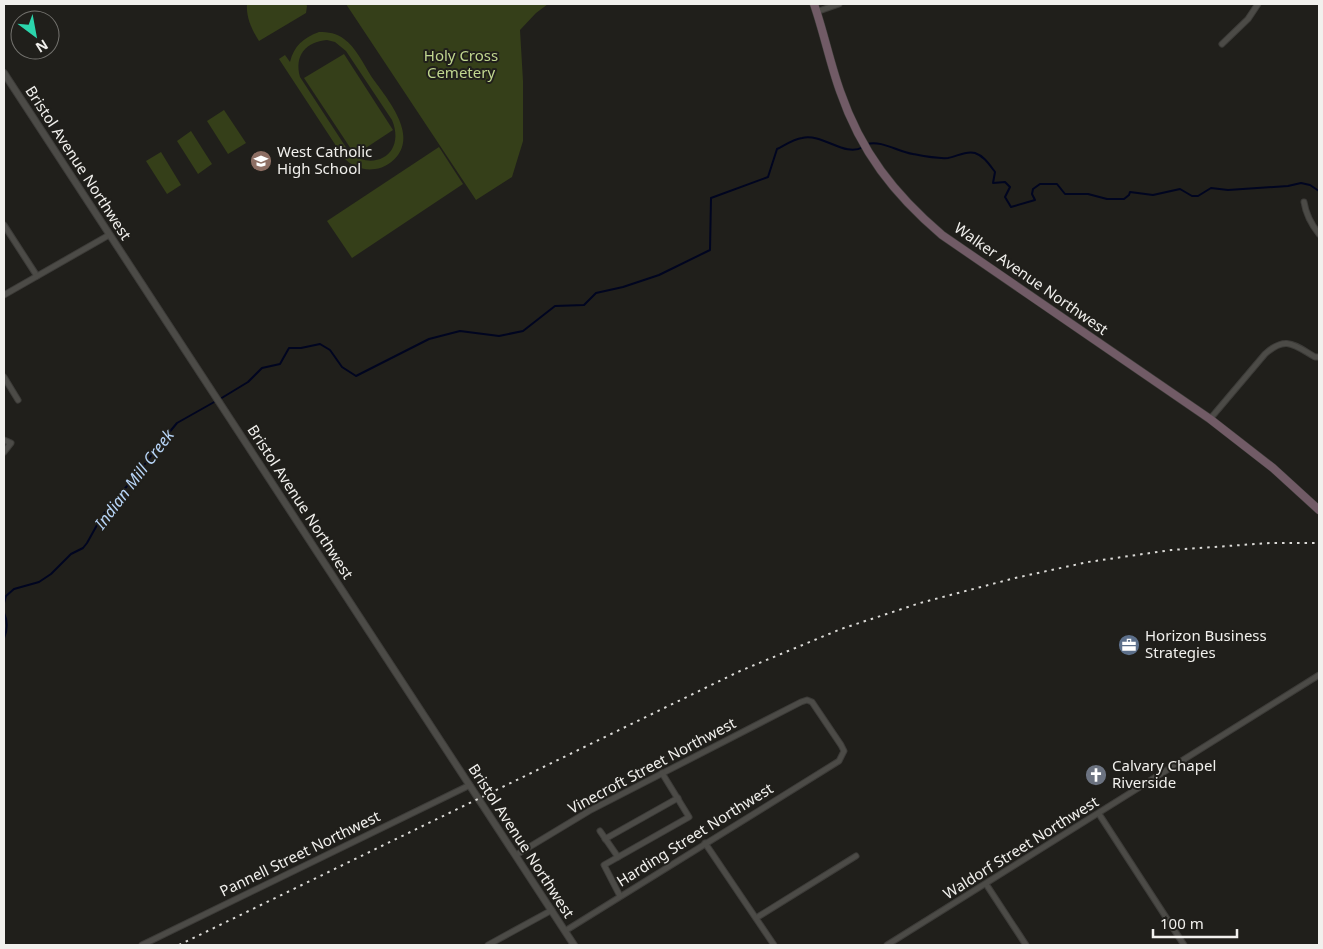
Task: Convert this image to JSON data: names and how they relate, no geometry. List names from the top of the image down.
{
  "streets": {
    "main road": ["Walker Avenue Northwest"],
    "street": [
      "Bristol Avenue Northwest",
      "Vinecroft Street Northwest",
      "Harding Street Northwest",
      "Waldorf Street Northwest",
      "Pannell Street Northwest"
    ]
  },
  "crossings": [
    ["Bristol Avenue Northwest", "Vinecroft Street Northwest"],
    ["Bristol Avenue Northwest", "Harding Street Northwest"],
    ["Bristol Avenue Northwest", "Pannell Street Northwest"],
    ["Vinecroft Street Northwest", "Harding Street Northwest"]
  ],
  "water": ["Indian Mill Creek"],
  "parks": ["Holy Cross Cemetery"],
  "places": {
    "school or university": ["West Catholic High School"],
    "office": ["Horizon Business Strategies"],
    "church": ["Calvary Chapel Riverside"]
  },
  "scale_bar": "100 m",
  "north": "bottom right"
}
